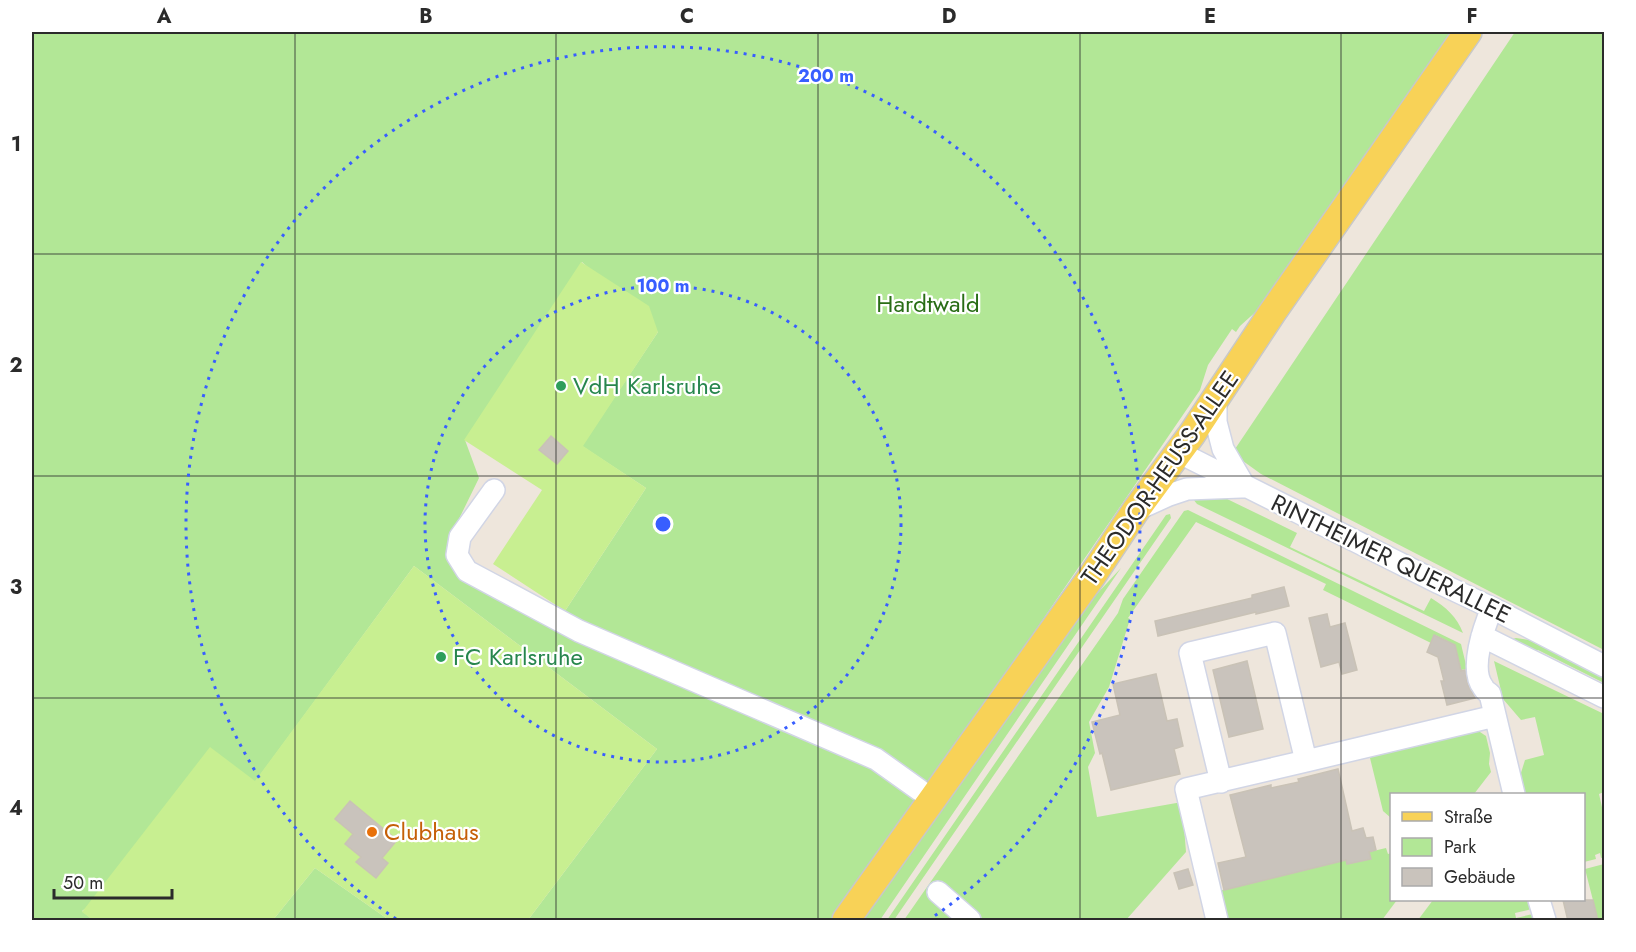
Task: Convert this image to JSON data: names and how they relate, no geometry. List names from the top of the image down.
{
  "streets": {
    "main road": ["THEODOR-HEUSS-ALLEE"],
    "street": ["RINTHEIMER QUERALLEE"]
  },
  "crossings": [
    ["THEODOR-HEUSS-ALLEE", "RINTHEIMER QUERALLEE"]
  ],
  "parks": ["Hardtwald"],
  "places": ["VdH Karlsruhe", "FC Karlsruhe", "Clubhaus"],
  "legend": ["Straße", "Park", "Gebäude"],
  "scale_bar": "50 m",
  "grid": {
    "columns": [
      "A",
      "B",
      "C",
      "D",
      "E",
      "F"
    ],
    "rows": [
      "1",
      "2",
      "3",
      "4"
    ]
  },
  "rings": ["200 m", "100 m"]
}
